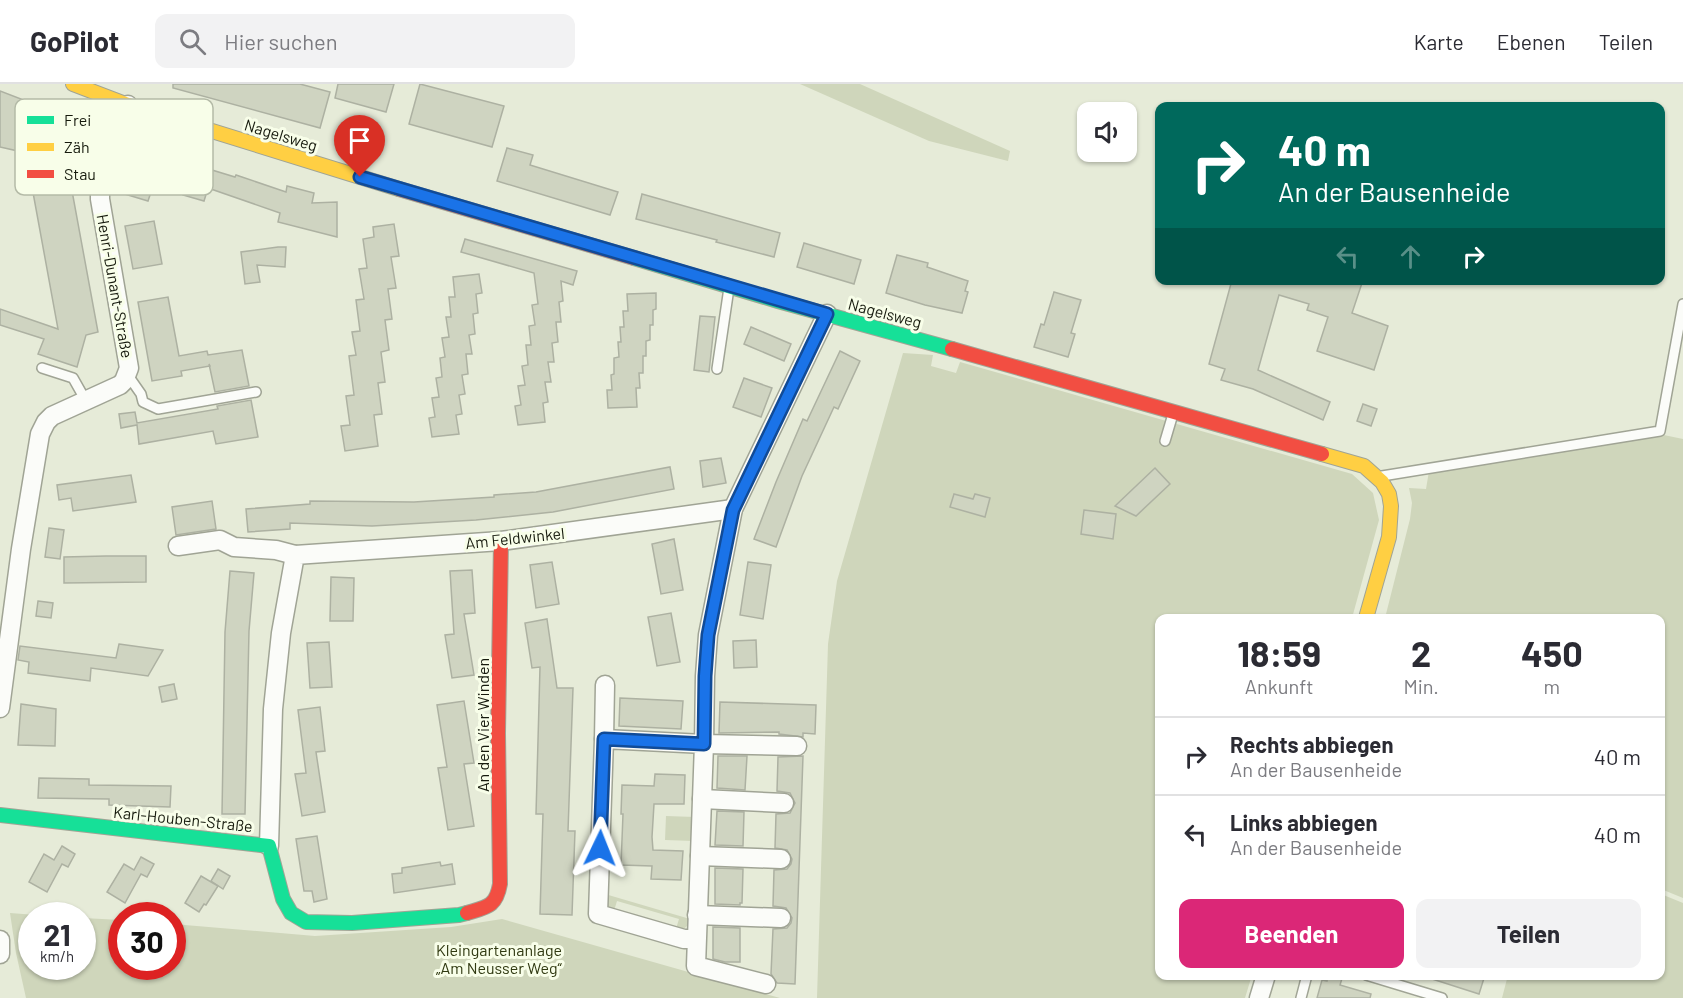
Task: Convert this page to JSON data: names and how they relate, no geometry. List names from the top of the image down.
{
  "streets": {
    "street": [
      "Nagelsweg",
      "Henri-Dunant-Straße",
      "Am Feldwinkel",
      "An den Vier Winden",
      "Karl-Houben-Straße"
    ]
  },
  "crossings": [
    ["Am Feldwinkel", "An den Vier Winden"],
    ["An den Vier Winden", "Karl-Houben-Straße"]
  ],
  "parks": ["Kleingartenanlage „Am Neusser Weg“"],
  "legend": ["Frei", "Zäh", "Stau"],
  "page": {
    "header": "GoPilot",
    "search": "Hier suchen",
    "nav": ["Karte", "Ebenen", "Teilen"],
    "turn": ["40 m", "An der Bausenheide"],
    "eta": [
      "18:59",
      "Ankunft",
      "2",
      "Min.",
      "450",
      "m"
    ],
    "list": [
      {
        "name": "Rechts abbiegen",
        "note": "An der Bausenheide",
        "value": "40 m"
      },
      {
        "name": "Links abbiegen",
        "note": "An der Bausenheide",
        "value": "40 m"
      }
    ],
    "buttons": ["Beenden", "Teilen"],
    "speed": "21 km/h",
    "limit": "30"
  }
}
